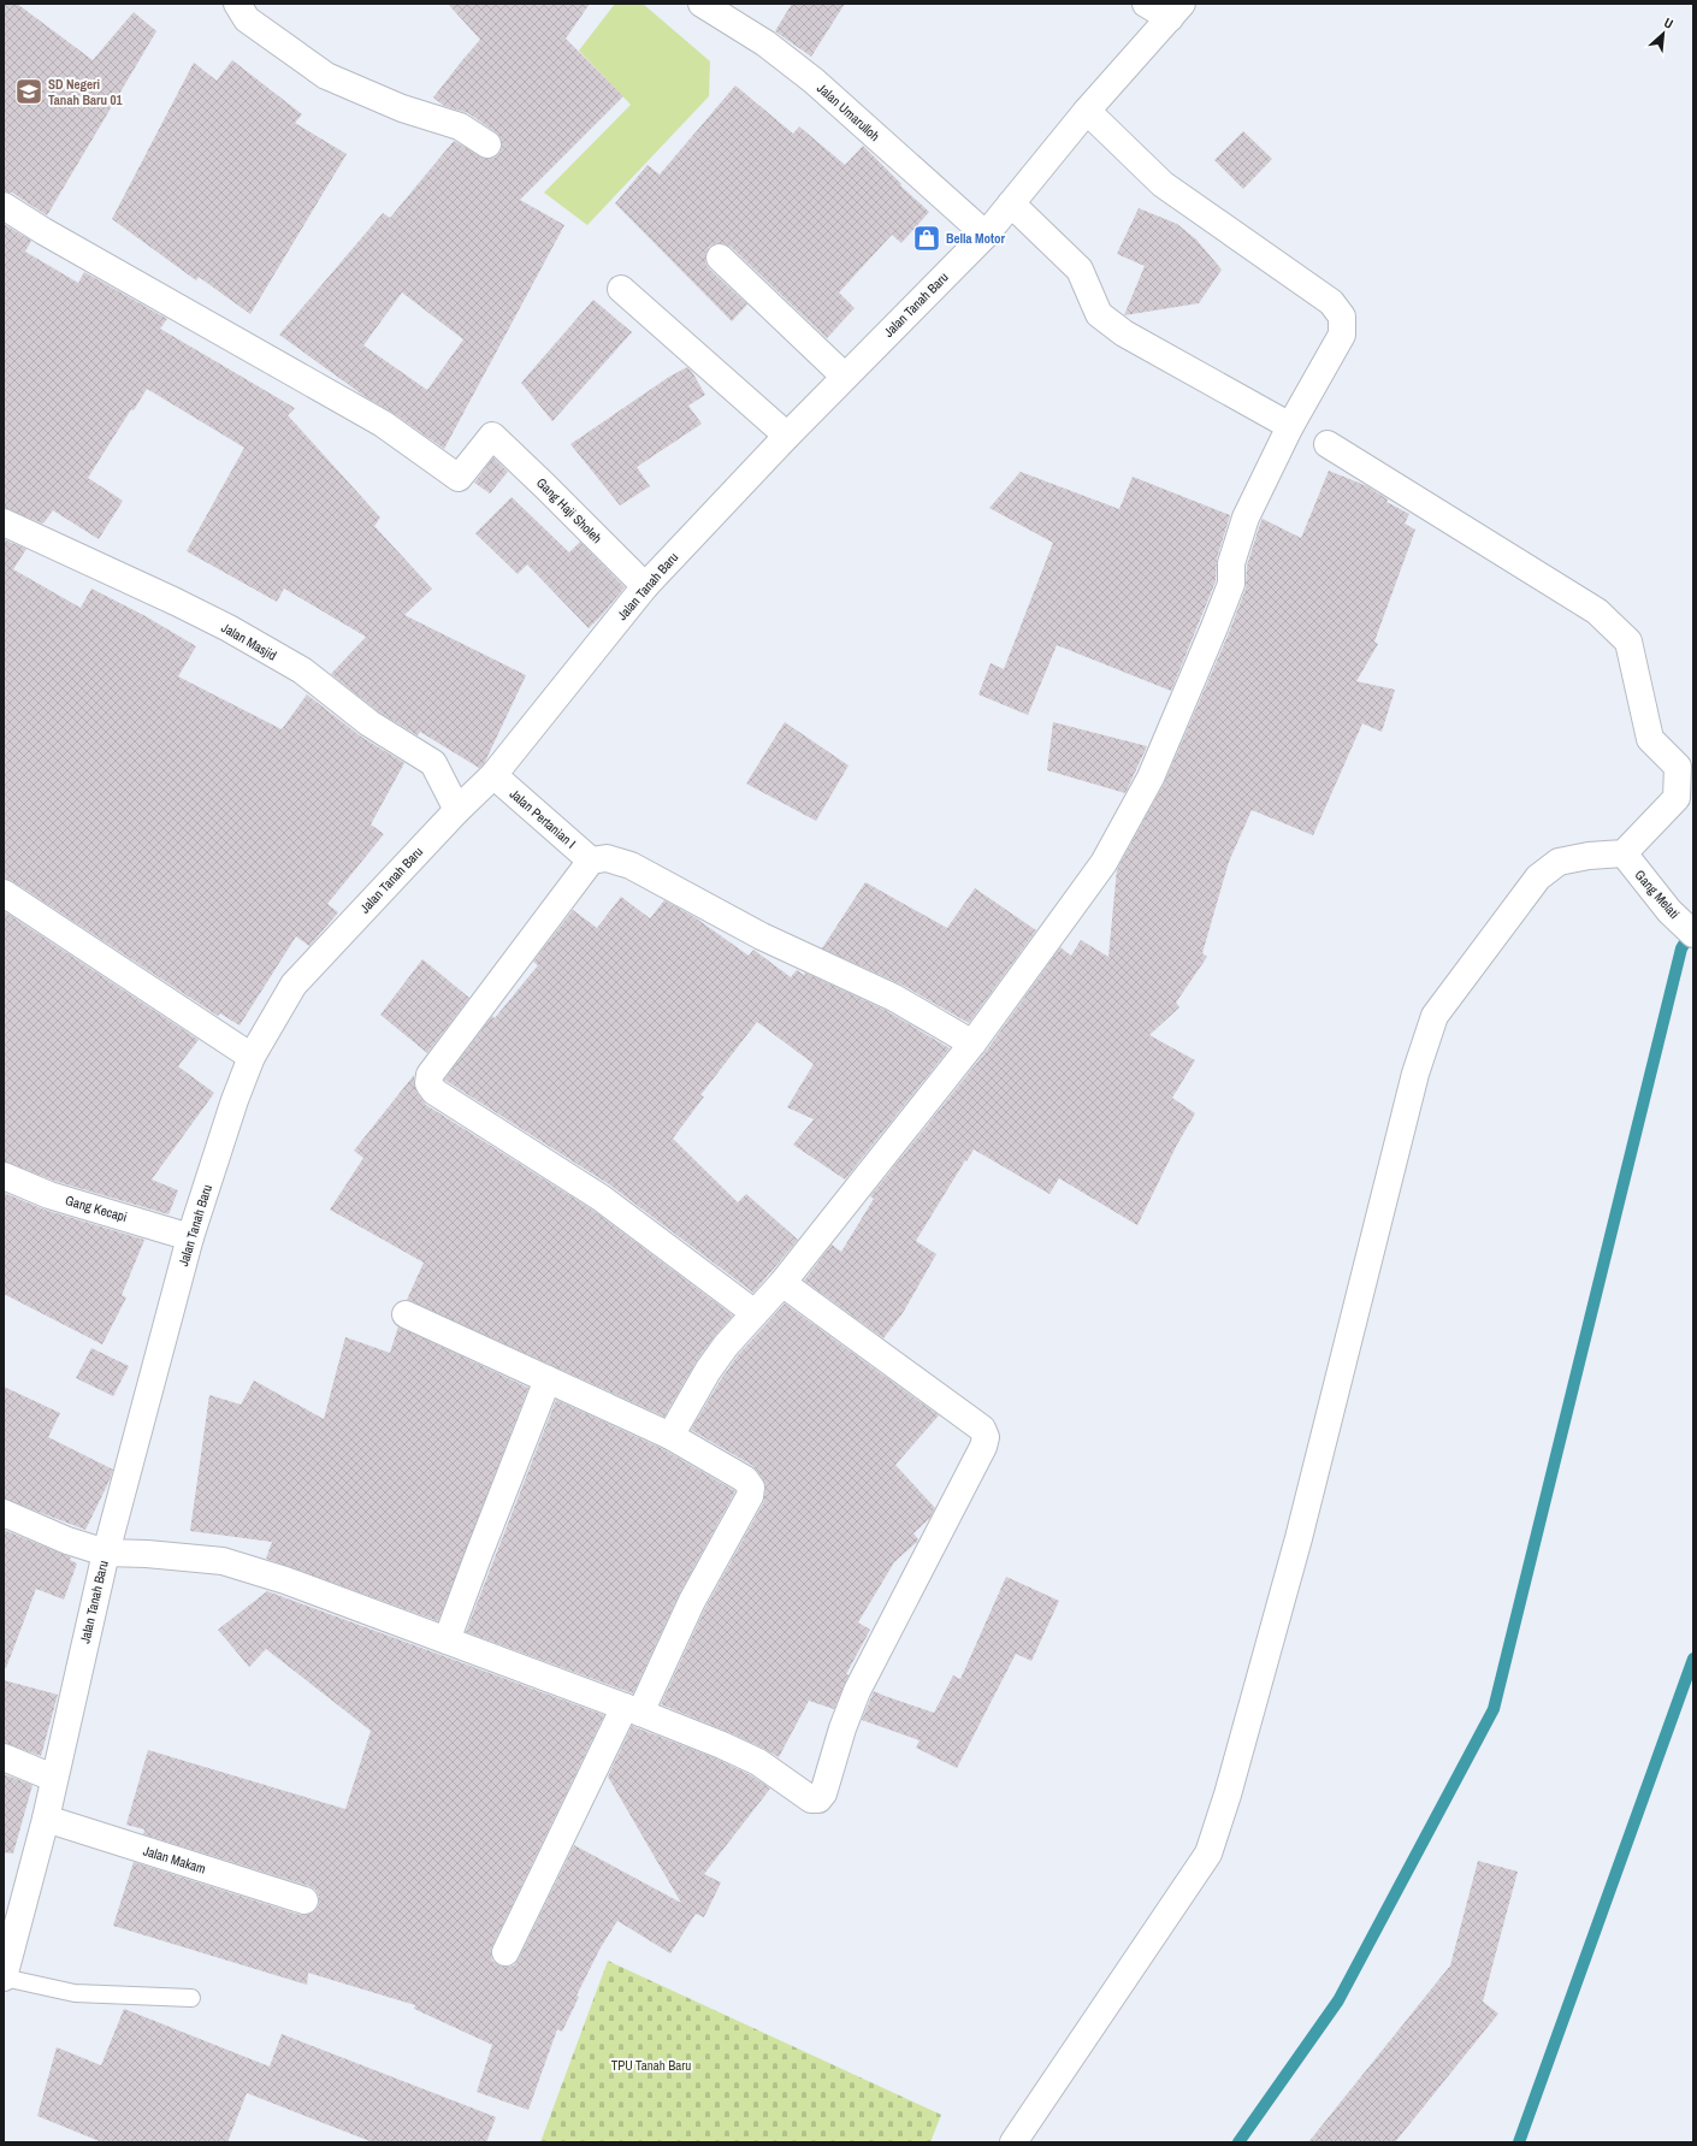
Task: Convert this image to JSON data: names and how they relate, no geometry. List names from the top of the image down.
{
  "streets": {
    "street": [
      "Jalan Umarulloh",
      "Jalan Tanah Baru",
      "Gang Haji Sholeh",
      "Jalan Masjid",
      "Jalan Pertanian I",
      "Gang Melati",
      "Gang Kecapi",
      "Jalan Makam"
    ]
  },
  "crossings": [
    ["Jalan Umarulloh", "Jalan Tanah Baru"],
    ["Jalan Tanah Baru", "Gang Haji Sholeh"],
    ["Jalan Tanah Baru", "Jalan Masjid"],
    ["Jalan Tanah Baru", "Jalan Pertanian I"],
    ["Jalan Tanah Baru", "Gang Kecapi"],
    ["Jalan Tanah Baru", "Jalan Makam"]
  ],
  "parks": ["TPU Tanah Baru"],
  "places": {
    "school or university": ["SD Negeri Tanah Baru 01"],
    "shop": ["Bella Motor"]
  },
  "north": "top right"
}
